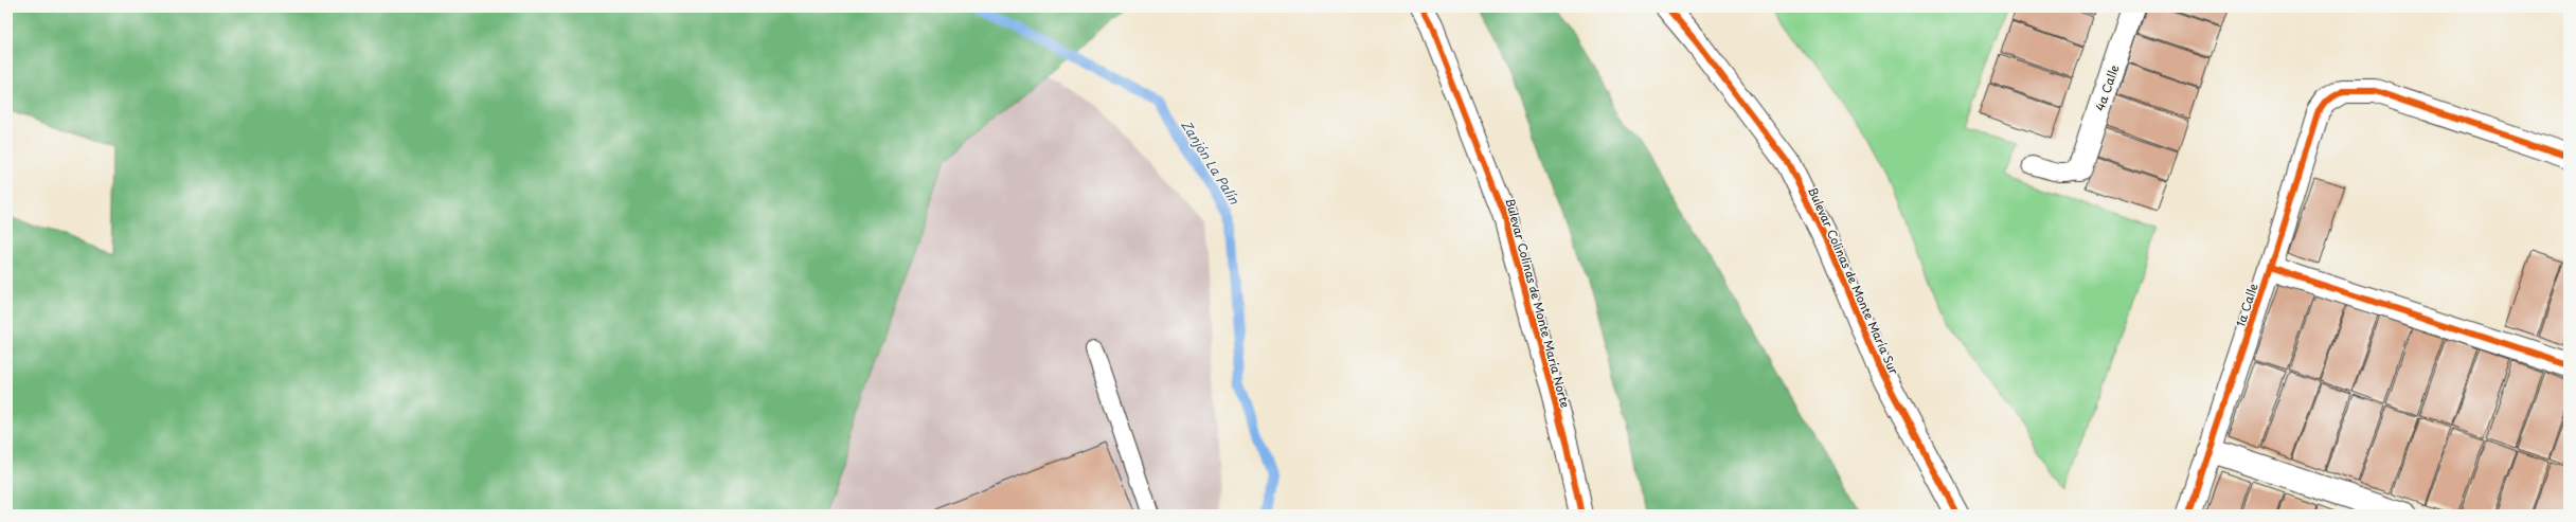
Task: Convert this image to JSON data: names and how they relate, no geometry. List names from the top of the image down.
{
  "streets": {
    "street": [
      "4a Calle",
      "Bulevar Colinas de Monte María Sur",
      "Bulevar Colinas de Monte María Norte",
      "1a Calle"
    ]
  },
  "water": ["Zanjón La Palín"]
}
